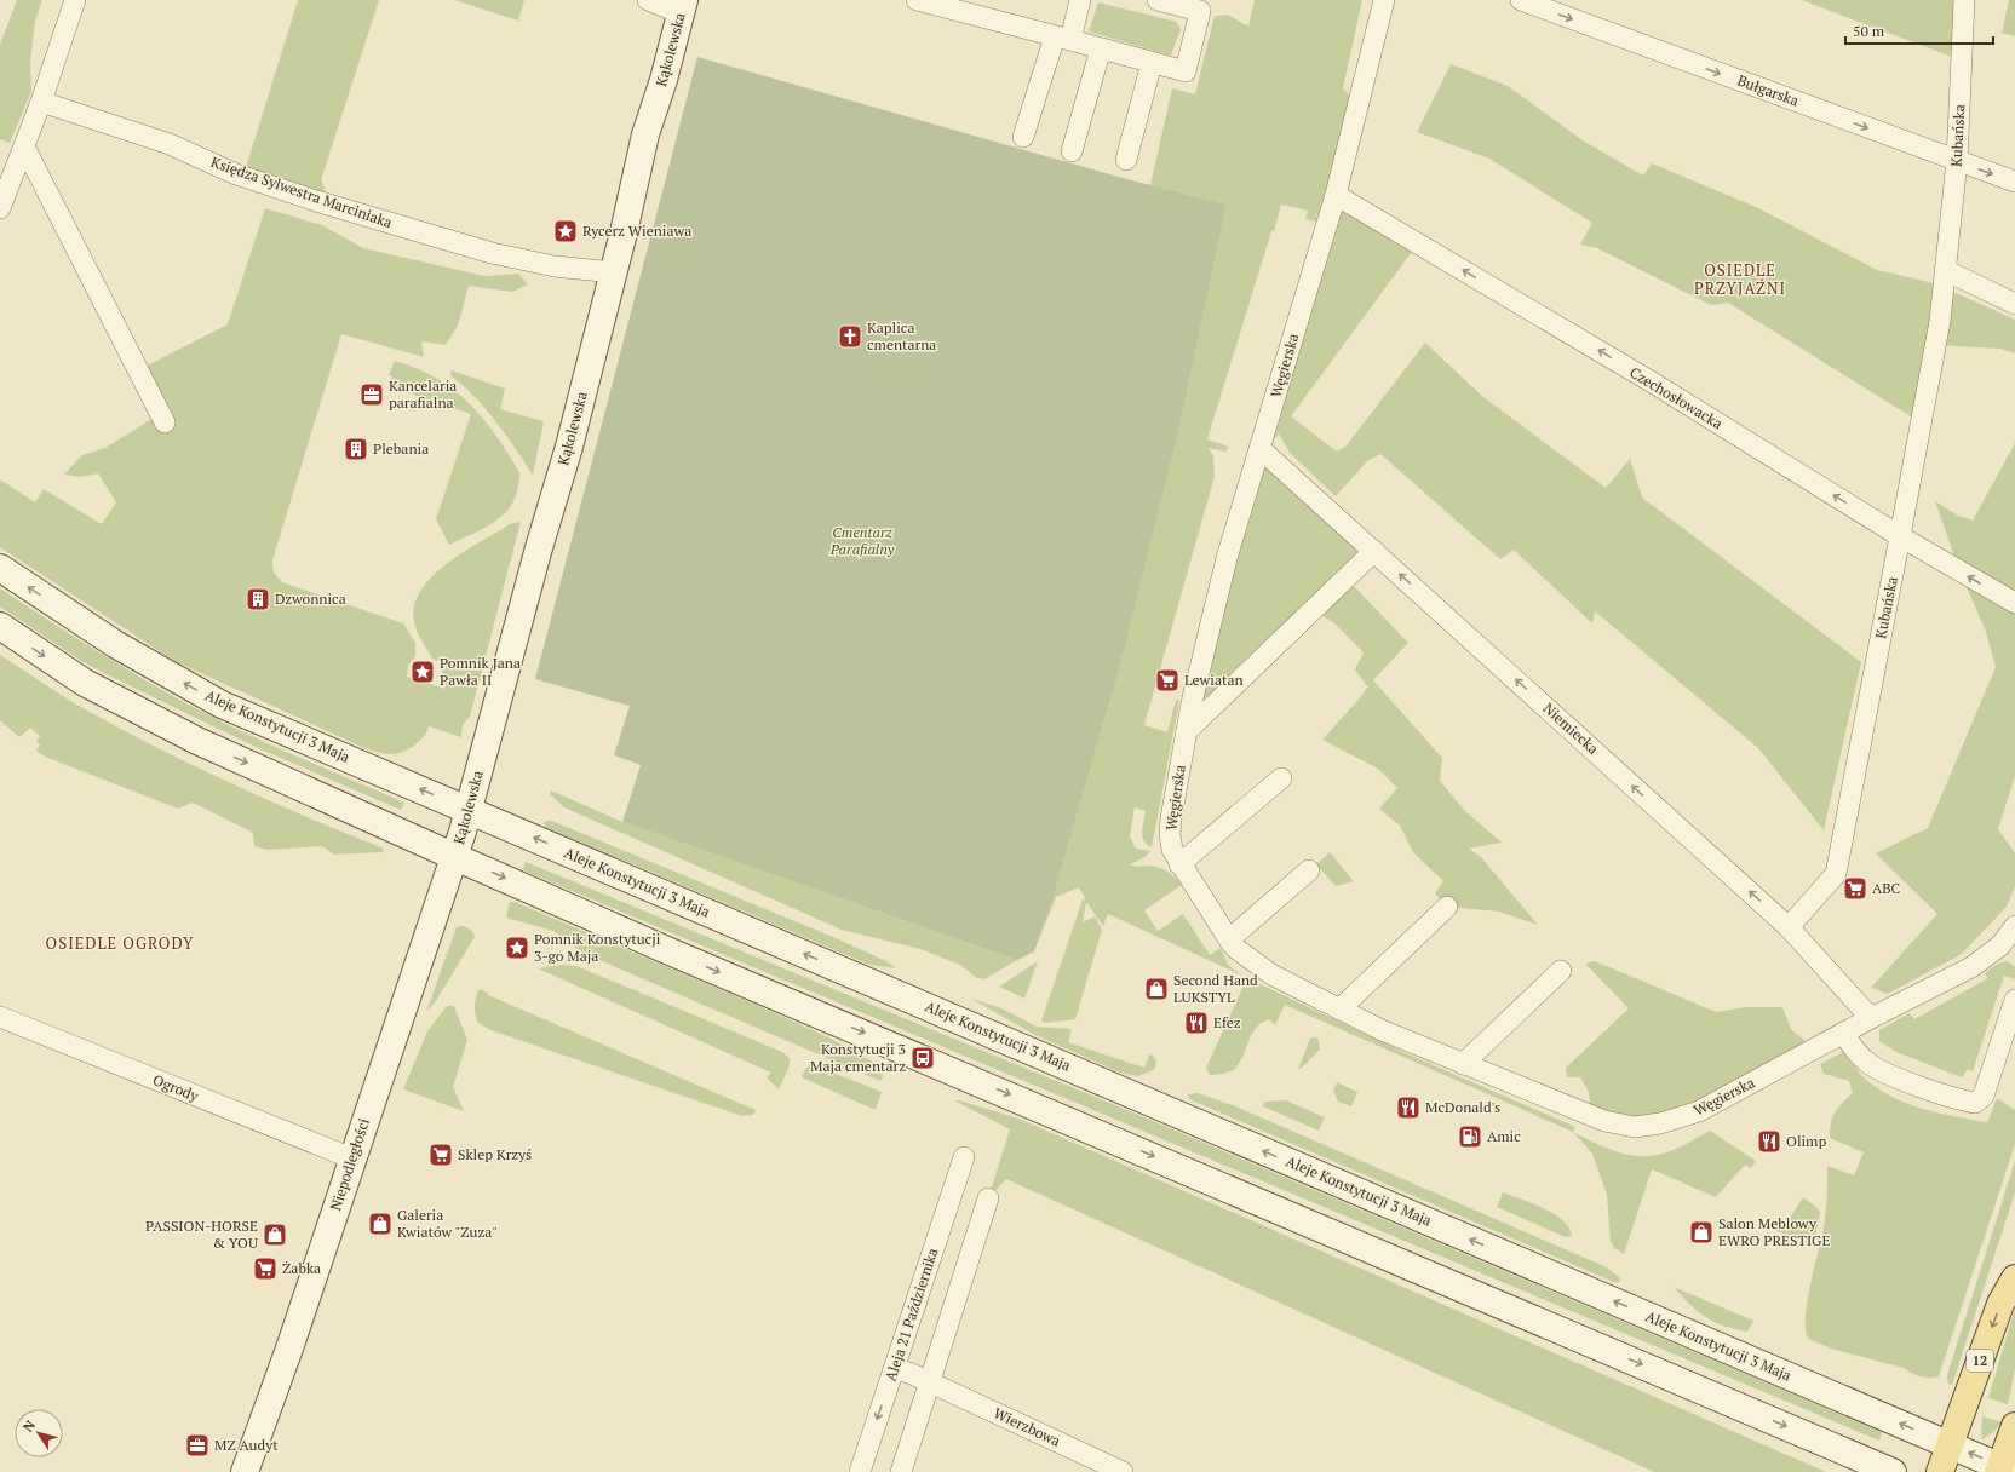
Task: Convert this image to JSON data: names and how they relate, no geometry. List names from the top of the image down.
{
  "streets": {
    "main road": [
      "Kąkolewska",
      "Aleje Konstytucji 3 Maja",
      "Niepodległości",
      "12"
    ],
    "street": [
      "Bułgarska",
      "Kubańska",
      "Księdza Sylwestra Marciniaka",
      "Węgierska",
      "Czechosłowacka",
      "Niemiecka",
      "Ogrody",
      "Aleja 21 Października",
      "Wierzbowa"
    ]
  },
  "crossings": [
    ["Kąkolewska", "Księdza Sylwestra Marciniaka"],
    ["Kąkolewska", "Aleje Konstytucji 3 Maja"],
    ["Kąkolewska", "Niepodległości"],
    ["Bułgarska", "Kubańska"],
    ["Kubańska", "Czechosłowacka"],
    ["Kubańska", "Niemiecka"],
    ["Węgierska", "Czechosłowacka"],
    ["Węgierska", "Niemiecka"],
    ["Aleje Konstytucji 3 Maja", "12"],
    ["Ogrody", "Niepodległości"],
    ["Aleja 21 Października", "Wierzbowa"]
  ],
  "one_way": ["Bułgarska", "Czechosłowacka", "Niemiecka"],
  "districts": ["OSIEDLE PRZYJAŹNI", "OSIEDLE OGRODY"],
  "parks": ["Cmentarz Parafialny"],
  "places": {
    "place": ["Rycerz Wieniawa", "Pomnik Jana Pawła II", "Pomnik Konstytucji 3-go Maja"],
    "church": ["Kaplica cmentarna"],
    "office": ["Kancelaria parafialna", "MZ Audyt"],
    "building": ["Plebania", "Dzwonnica"],
    "supermarket": [
      "Lewiatan",
      "ABC",
      "Sklep Krzyś",
      "Żabka"
    ],
    "shop": [
      "Second Hand LUKSTYL",
      "Galeria Kwiatów \"Zuza\"",
      "Salon Meblowy EWRO PRESTIGE",
      "PASSION-HORSE & YOU"
    ],
    "restaurant": ["Efez", "McDonald's", "Olimp"],
    "bus stop": ["Konstytucji 3 Maja cmentarz"],
    "fuel station": ["Amic"]
  },
  "scale_bar": "50 m",
  "north": "top left"
}
